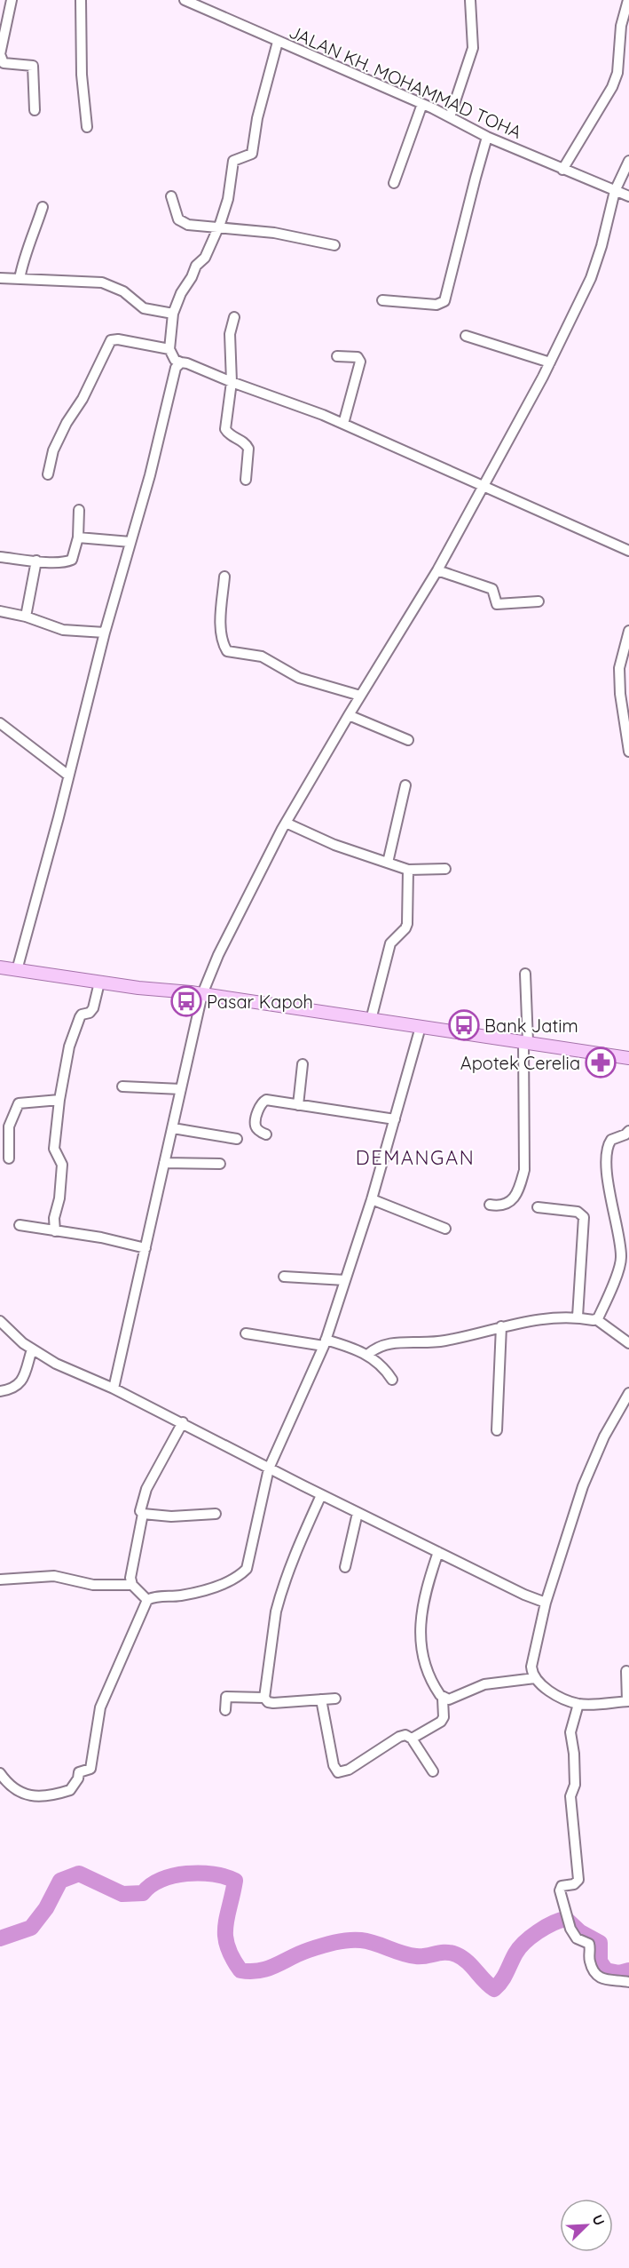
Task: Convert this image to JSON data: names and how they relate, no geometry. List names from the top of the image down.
{
  "streets": {
    "street": ["JALAN KH. MOHAMMAD TOHA"]
  },
  "districts": ["DEMANGAN"],
  "places": {
    "bus stop": ["Pasar Kapoh", "Bank Jatim"],
    "pharmacy": ["Apotek Cerelia"]
  },
  "north": "top right"
}
